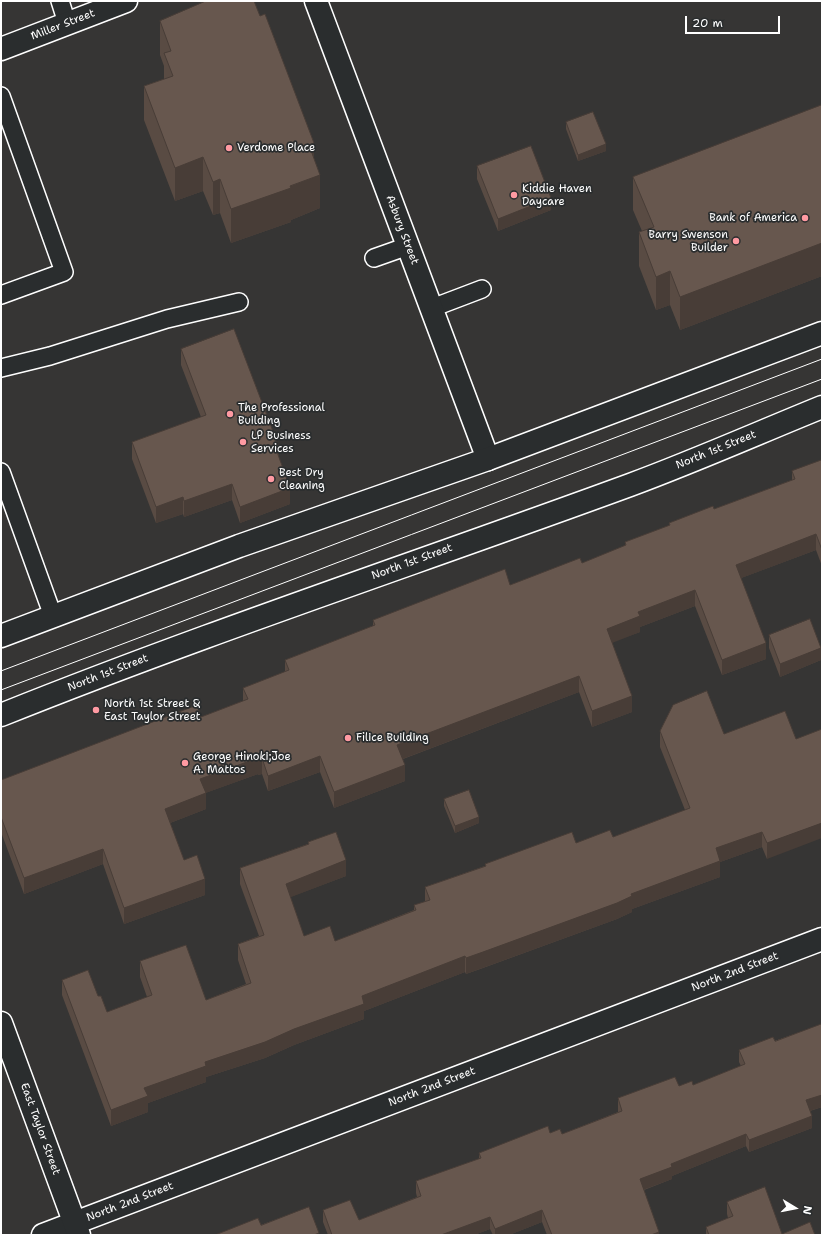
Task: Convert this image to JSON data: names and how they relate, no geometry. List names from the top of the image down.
{
  "streets": {
    "main road": [
      "Miller Street",
      "Asbury Street",
      "North 1st Street",
      "North 2nd Street",
      "East Taylor Street"
    ]
  },
  "crossings": [
    ["North 2nd Street", "East Taylor Street"]
  ],
  "places": [
    "Verdome Place",
    "Kiddie Haven Daycare",
    "Bank of America",
    "Barry Swenson Builder",
    "The Professional Building",
    "LP Business Services",
    "Best Dry Cleaning",
    "North 1st Street & East Taylor Street",
    "Filice Building",
    "George Hinoki;Joe A. Mattos"
  ],
  "scale_bar": "20 m",
  "north": "right"
}
